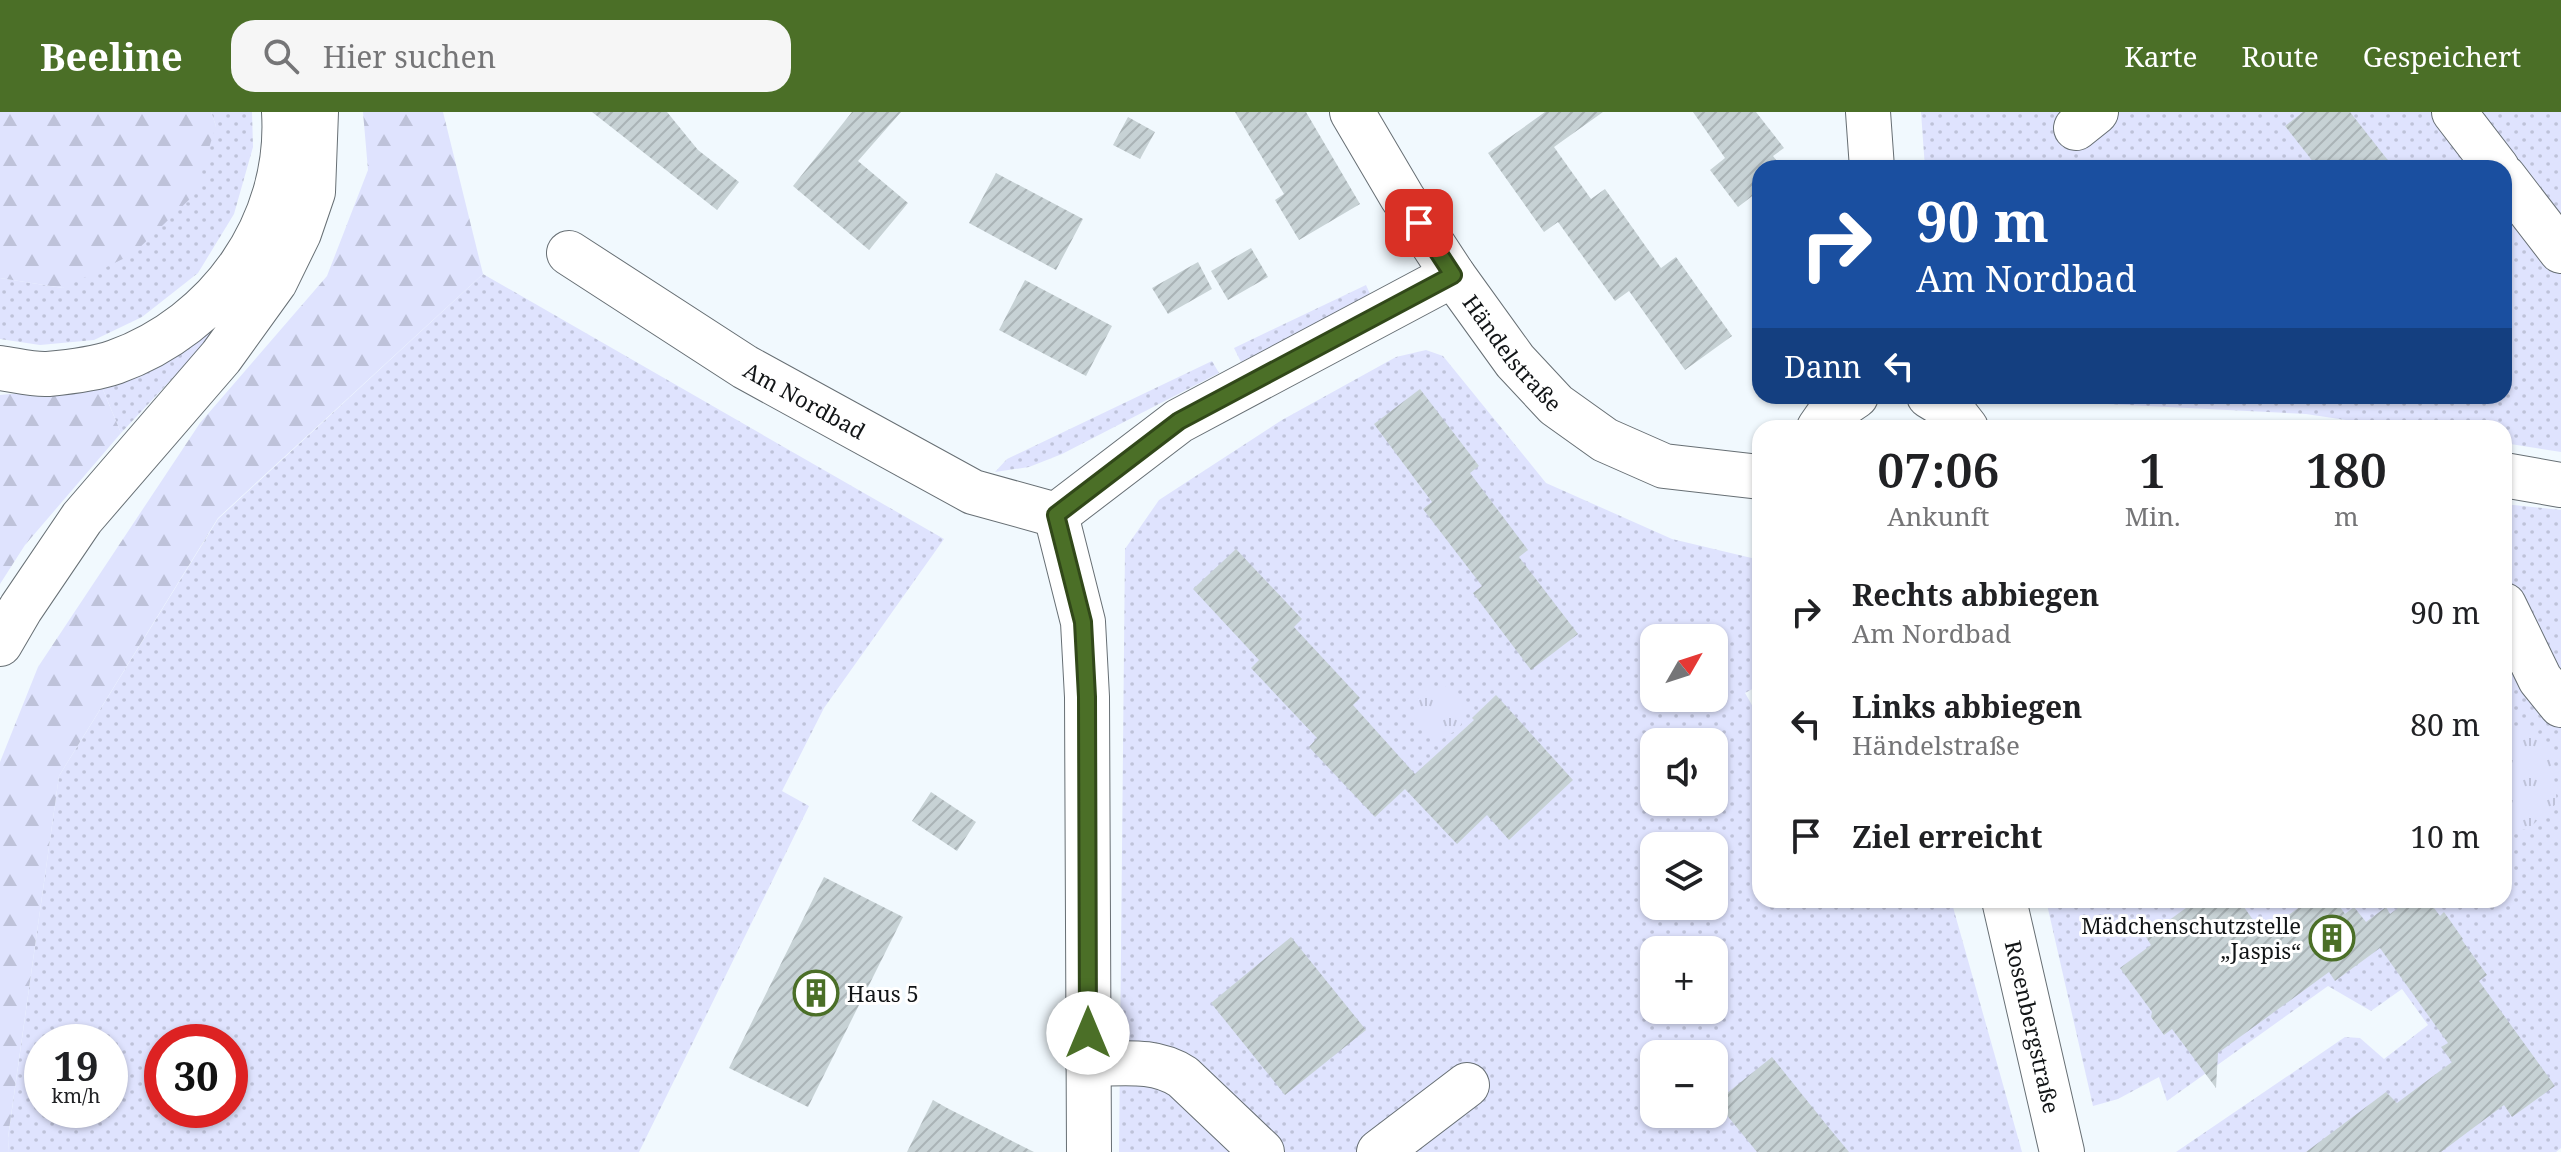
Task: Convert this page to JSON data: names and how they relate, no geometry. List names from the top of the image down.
{
  "streets": {
    "main road": ["Händelstraße", "Am Nordbad", "Rosenbergstraße"]
  },
  "places": {
    "building": ["Mädchenschutzstelle „Jaspis“", "Haus 5"]
  },
  "north": "top right",
  "page": {
    "header": "Beeline",
    "search": "Hier suchen",
    "nav": ["Karte", "Route", "Gespeichert"],
    "turn": ["90 m", "Am Nordbad"],
    "then": "Dann",
    "eta": [
      "07:06",
      "Ankunft",
      "1",
      "Min.",
      "180",
      "m"
    ],
    "list": [
      {
        "name": "Rechts abbiegen",
        "note": "Am Nordbad",
        "value": "90 m"
      },
      {
        "name": "Links abbiegen",
        "note": "Händelstraße",
        "value": "80 m"
      },
      {
        "name": "Ziel erreicht",
        "value": "10 m"
      }
    ],
    "map_buttons": ["+", "−"],
    "speed": "19 km/h",
    "limit": "30"
  }
}
